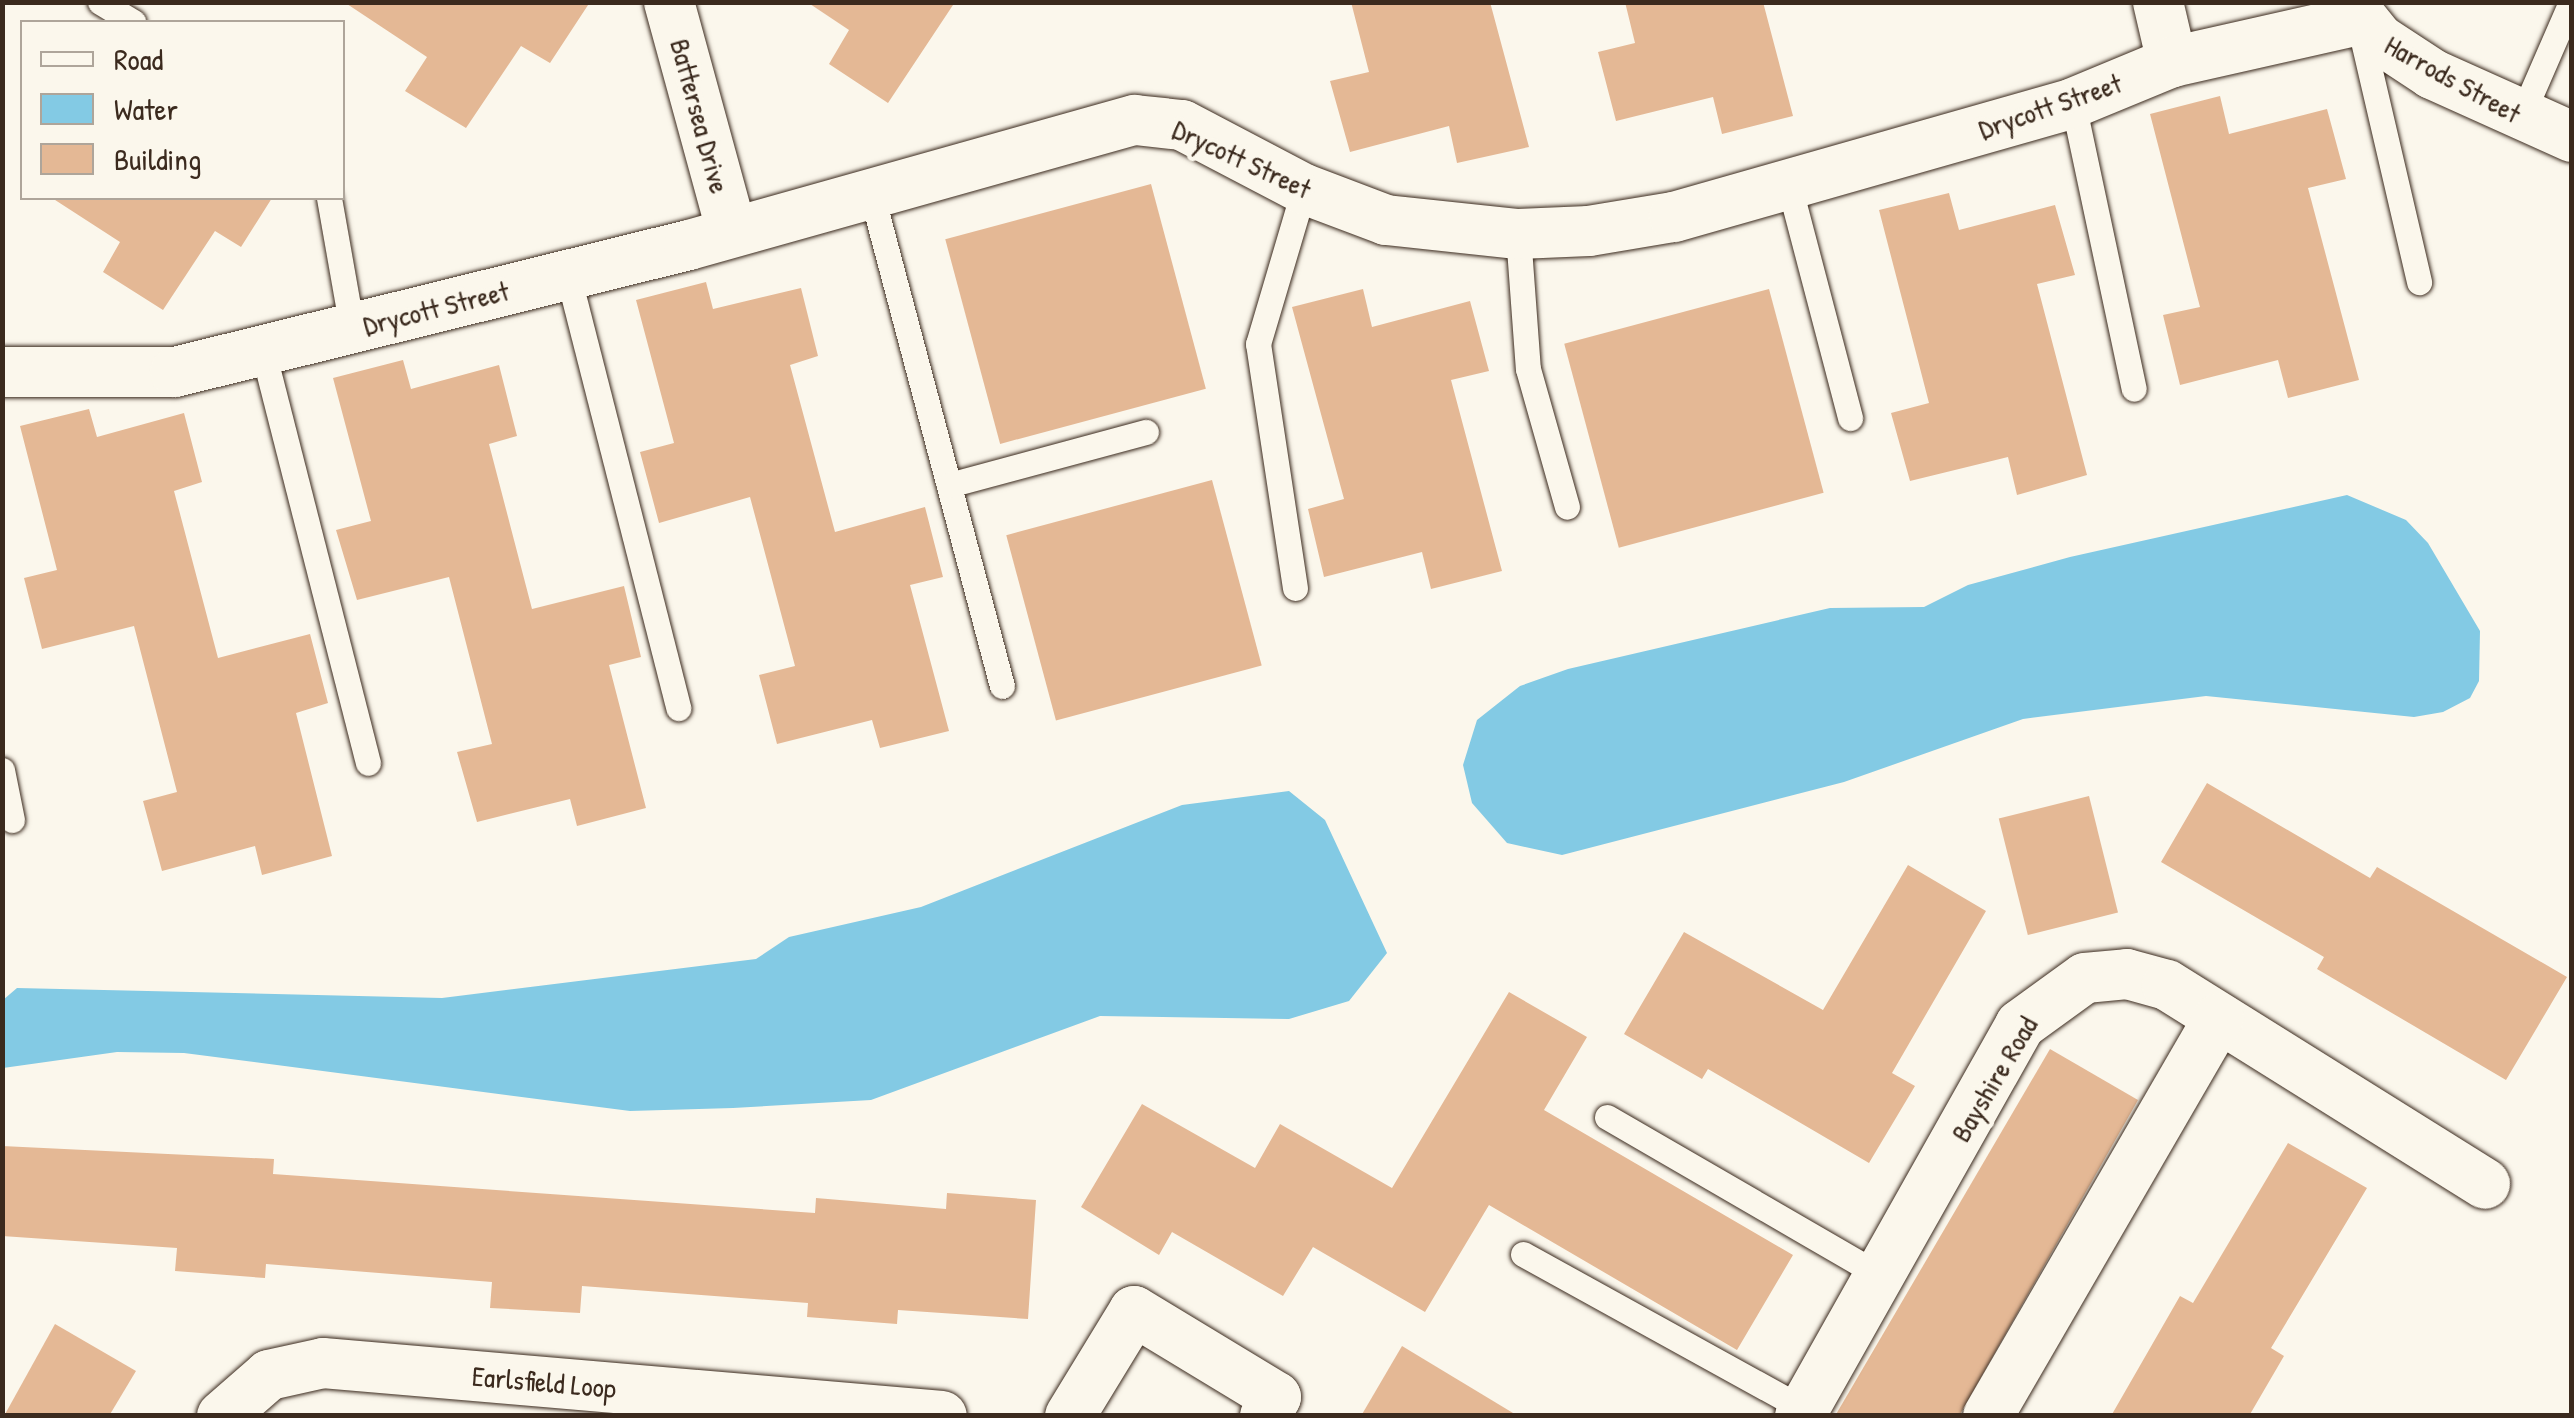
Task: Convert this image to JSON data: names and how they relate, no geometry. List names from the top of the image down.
{
  "streets": {
    "street": [
      "Harrods Street",
      "Drycott Street",
      "Battersea Drive",
      "Bayshire Road",
      "Earlsfield Loop"
    ]
  },
  "crossings": [
    ["Harrods Street", "Drycott Street"],
    ["Drycott Street", "Battersea Drive"]
  ],
  "legend": ["Road", "Water", "Building"]
}
